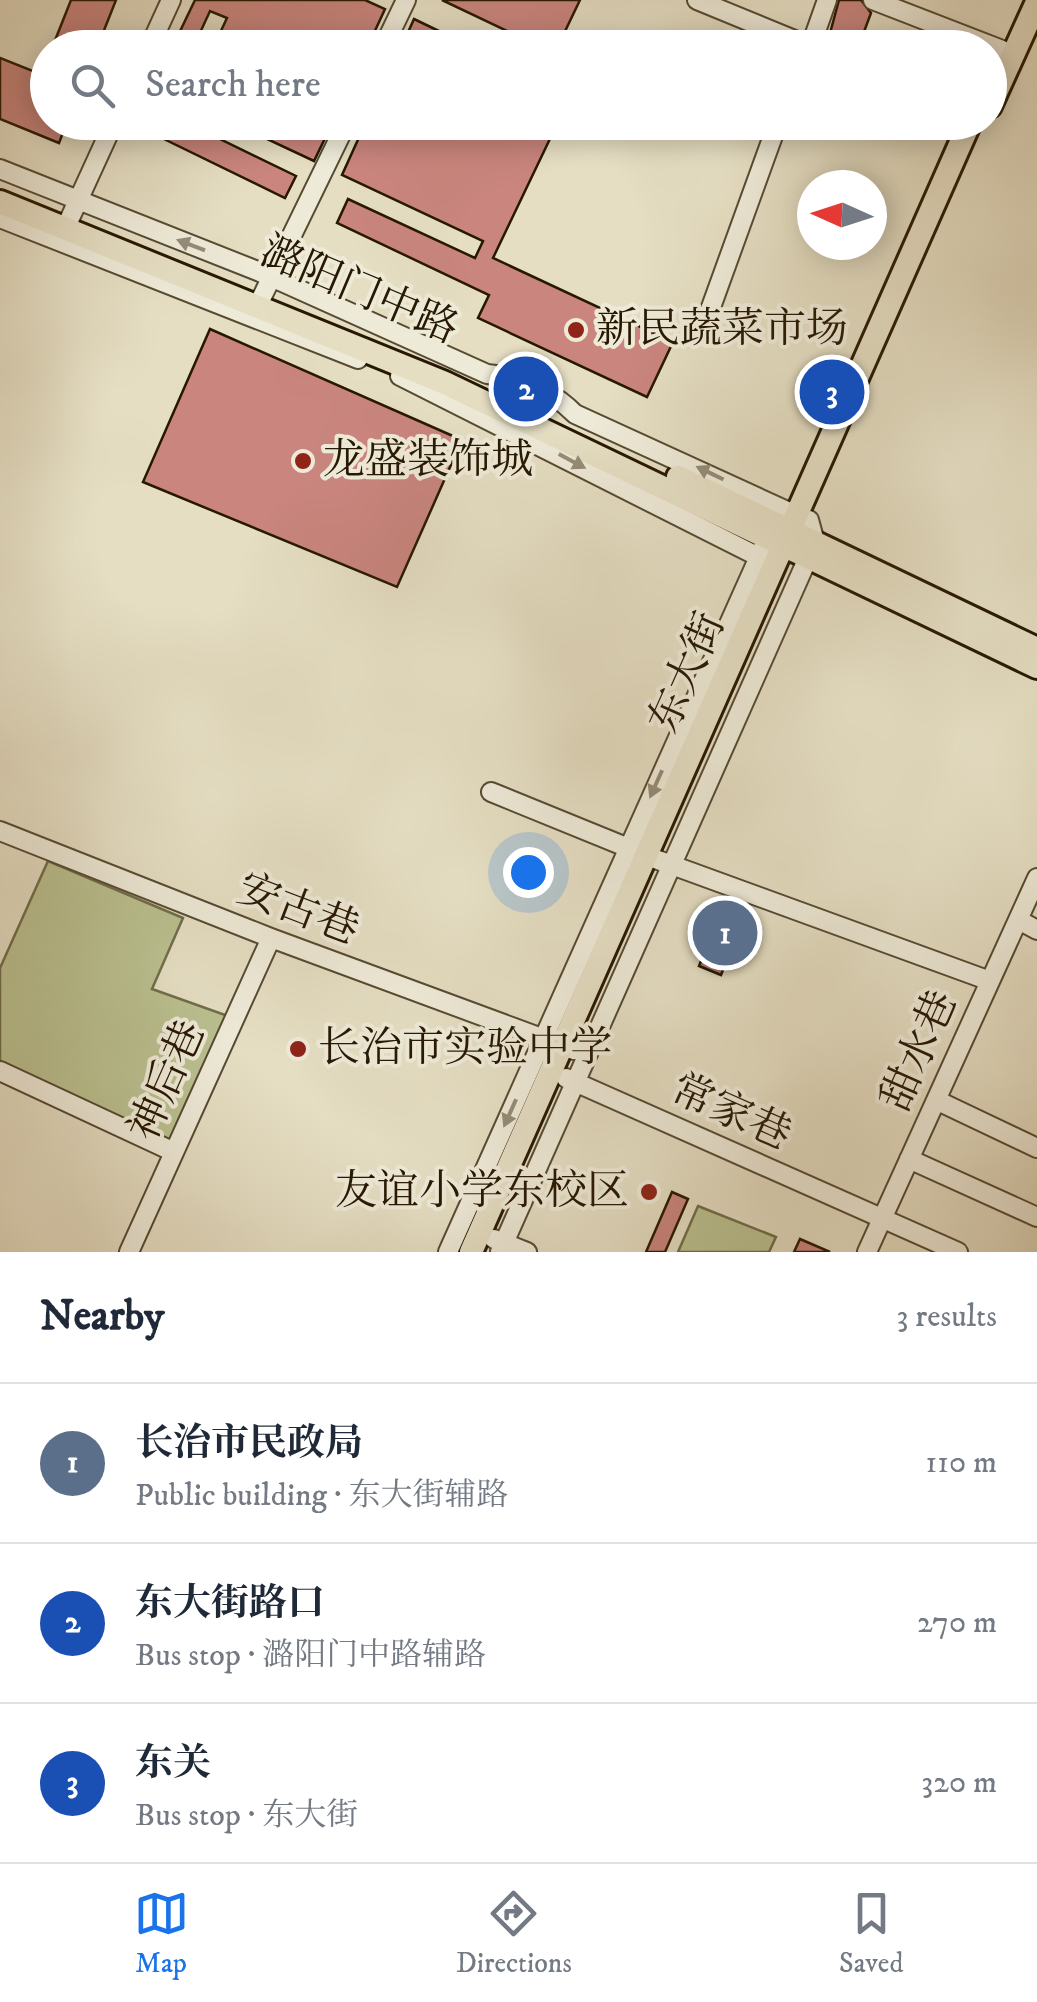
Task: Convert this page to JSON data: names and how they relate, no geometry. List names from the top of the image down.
{
  "streets": {
    "main road": ["潞阳门中路", "东大街"],
    "street": [
      "安古巷",
      "甜水巷",
      "神后巷",
      "常家巷"
    ]
  },
  "crossings": [
    ["潞阳门中路", "东大街"],
    ["东大街", "安古巷"],
    ["东大街", "常家巷"],
    ["安古巷", "神后巷"],
    ["甜水巷", "常家巷"]
  ],
  "places": [
    "新民蔬菜市场",
    "龙盛装饰城",
    "长治市实验中学",
    "友谊小学东校区"
  ],
  "north": "left",
  "page": {
    "search": "Search here",
    "pins": ["2", "3", "1"],
    "heading": ["Nearby", "3 results"],
    "list": [
      {
        "mark": "1",
        "name": "长治市民政局",
        "note": "Public building · 东大街辅路",
        "value": "110 m"
      },
      {
        "mark": "2",
        "name": "东大街路口",
        "note": "Bus stop · 潞阳门中路辅路",
        "value": "270 m"
      },
      {
        "mark": "3",
        "name": "东关",
        "note": "Bus stop · 东大街",
        "value": "320 m"
      }
    ],
    "nav": ["Map", "Directions", "Saved"]
  }
}
